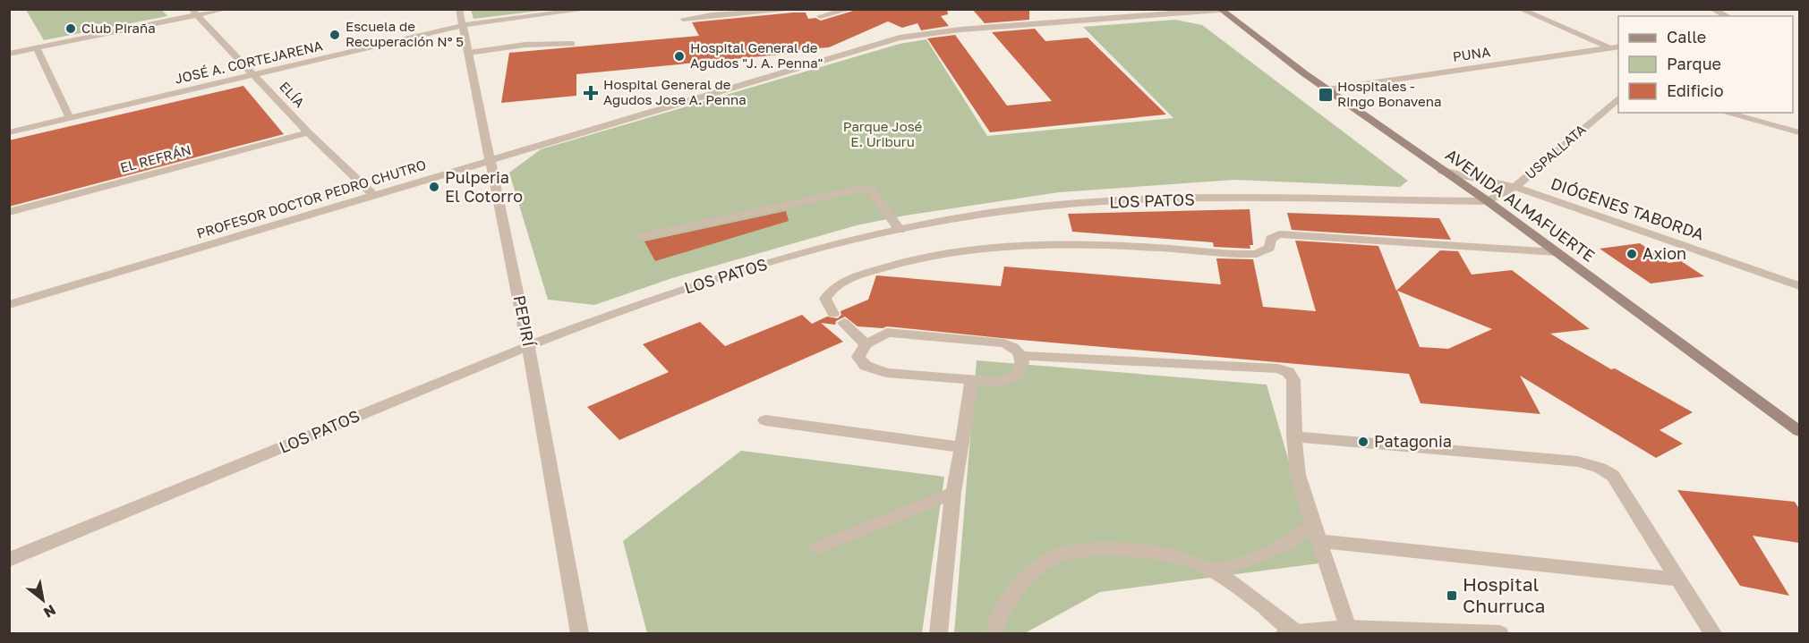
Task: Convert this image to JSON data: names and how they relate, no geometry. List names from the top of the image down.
{
  "streets": {
    "main road": ["AVENIDA ALMAFUERTE"],
    "street": [
      "PUNA",
      "JOSÉ A. CORTEJARENA",
      "ELÍA",
      "USPALLATA",
      "EL REFRÁN",
      "PROFESOR DOCTOR PEDRO CHUTRO",
      "LOS PATOS",
      "DIÓGENES TABORDA",
      "PEPIRÍ"
    ]
  },
  "crossings": [
    ["PUNA", "AVENIDA ALMAFUERTE"],
    ["JOSÉ A. CORTEJARENA", "ELÍA"],
    ["JOSÉ A. CORTEJARENA", "PEPIRÍ"],
    ["ELÍA", "EL REFRÁN"],
    ["ELÍA", "PROFESOR DOCTOR PEDRO CHUTRO"],
    ["USPALLATA", "LOS PATOS"],
    ["USPALLATA", "AVENIDA ALMAFUERTE"],
    ["USPALLATA", "DIÓGENES TABORDA"],
    ["PROFESOR DOCTOR PEDRO CHUTRO", "AVENIDA ALMAFUERTE"],
    ["PROFESOR DOCTOR PEDRO CHUTRO", "PEPIRÍ"],
    ["LOS PATOS", "AVENIDA ALMAFUERTE"],
    ["LOS PATOS", "PEPIRÍ"],
    ["AVENIDA ALMAFUERTE", "DIÓGENES TABORDA"]
  ],
  "parks": ["Parque José E. Uriburu"],
  "places": {
    "other": [
      "Club Piraña",
      "Escuela de Recuperación N° 5",
      "Hospital General de Agudos \"J. A. Penna\"",
      "Pulperia El Cotorro",
      "Axion",
      "Patagonia"
    ],
    "health": ["Hospital General de Agudos Jose A. Penna"],
    "transit": ["Hospitales - Ringo Bonavena", "Hospital Churruca"]
  },
  "legend": ["Calle", "Parque", "Edificio"],
  "north": "bottom right"
}
